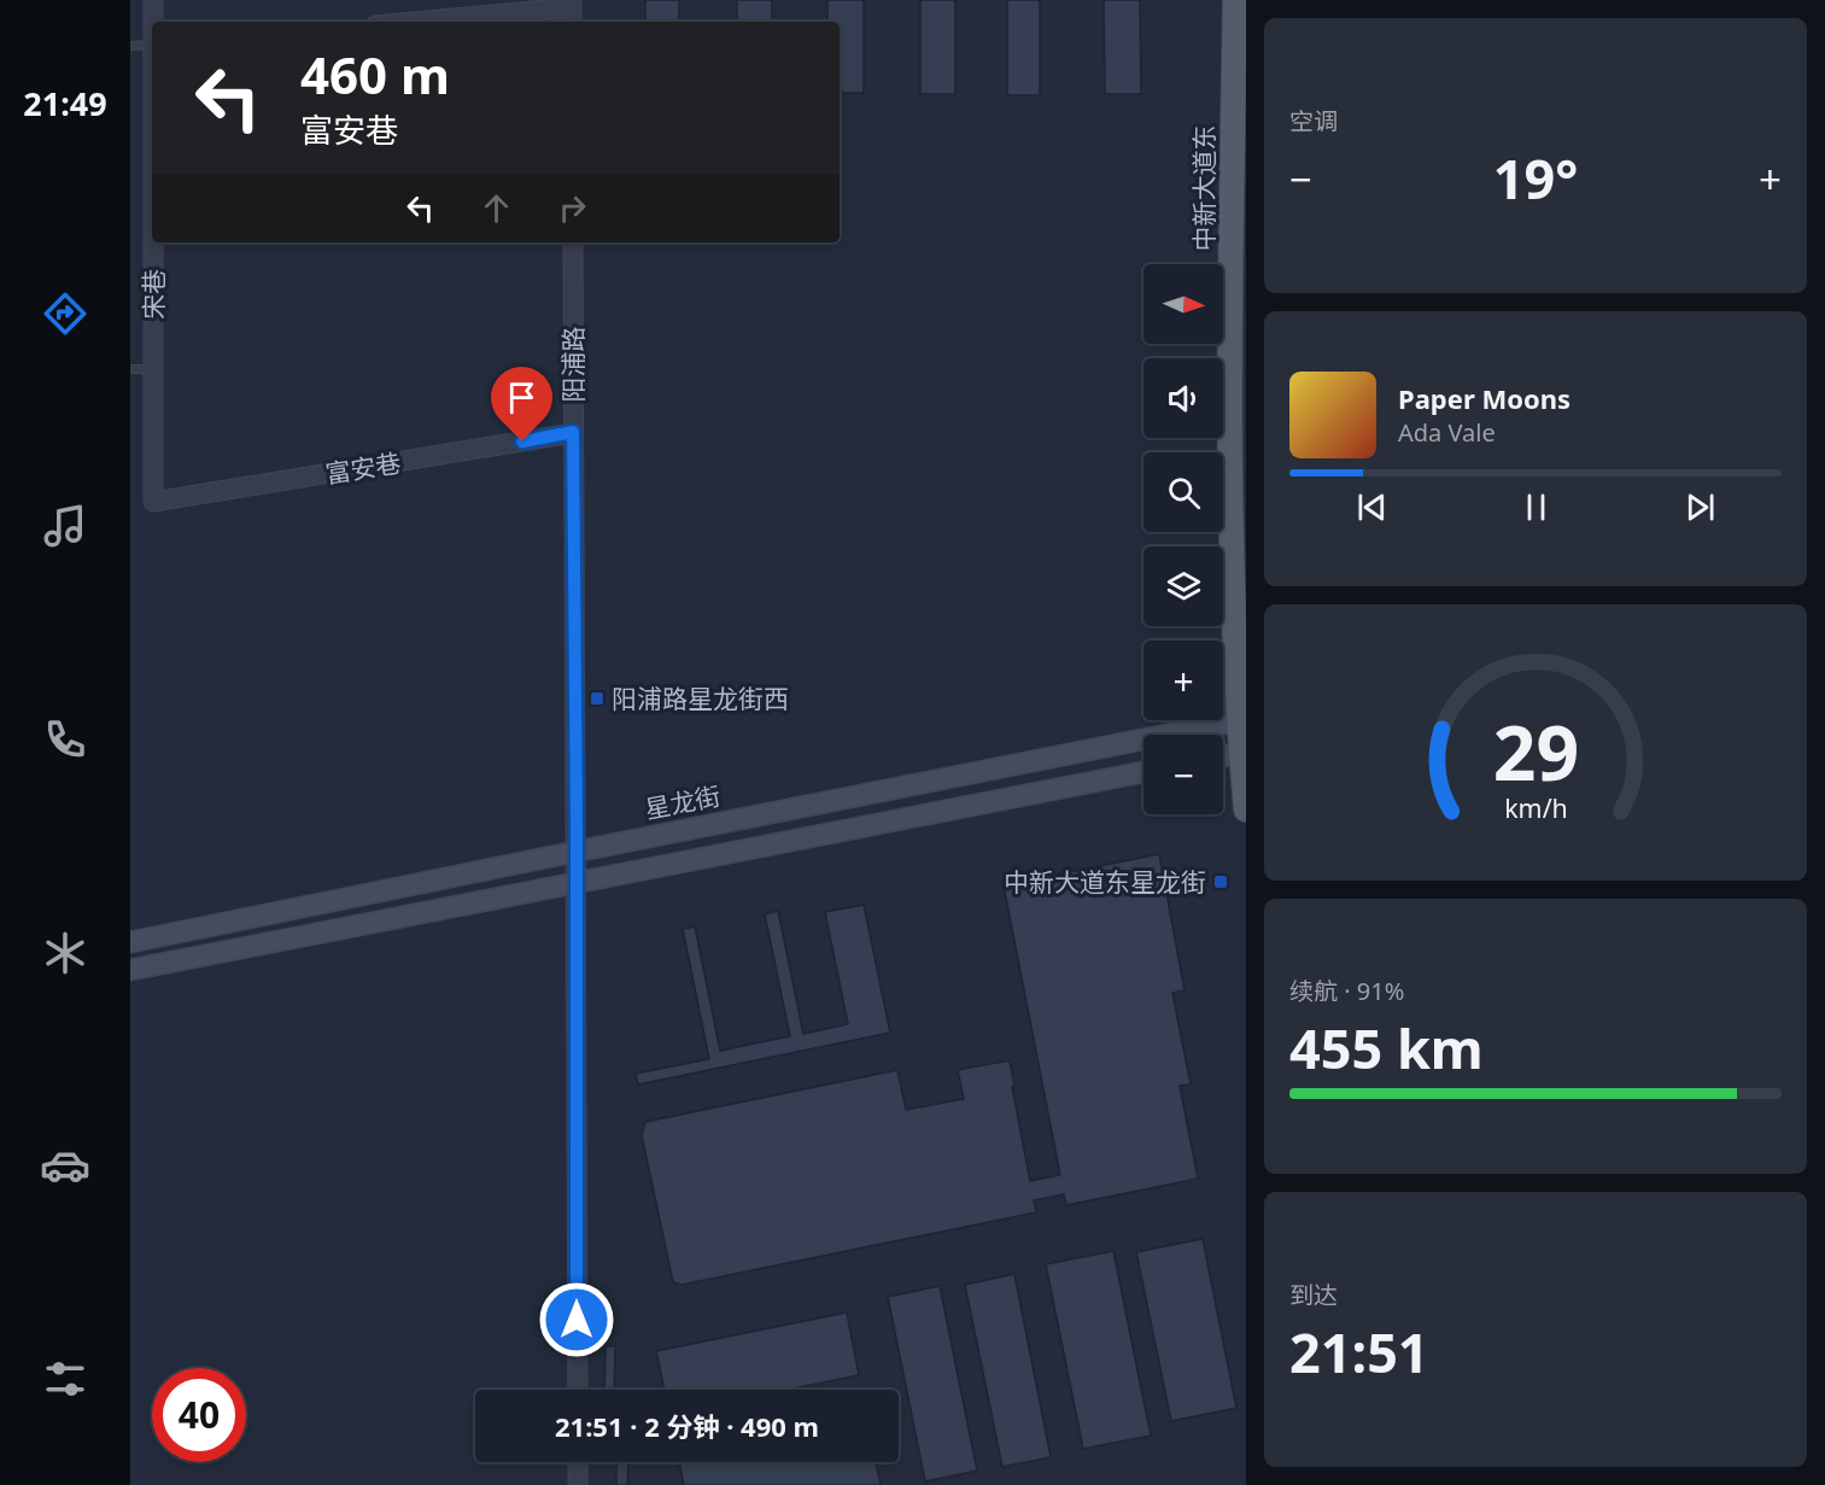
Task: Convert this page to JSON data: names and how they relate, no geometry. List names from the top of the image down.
{
  "streets": {
    "main road": ["中新大道东", "星龙街"],
    "street": ["宋巷", "阳浦路", "富安巷"]
  },
  "crossings": [
    ["中新大道东", "星龙街"],
    ["宋巷", "富安巷"],
    ["阳浦路", "富安巷"],
    ["阳浦路", "星龙街"]
  ],
  "places": {
    "transit": ["阳浦路星龙街西", "中新大道东星龙街"]
  },
  "north": "right",
  "page": {
    "tabs": "21:49",
    "tile": [
      "空调",
      ["续航 · 91%", "455 km"],
      ["到达", "21:51"]
    ],
    "turn": ["460 m", "富安巷"],
    "heat": ["−", "19°", "+"],
    "map_buttons": ["+", "−"],
    "song": ["Paper Moons", "Ada Vale"],
    "limit": "40",
    "trip": "21:51 · 2 分钟 · 490 m",
    "gauge": ["29", "km/h"]
  }
}
